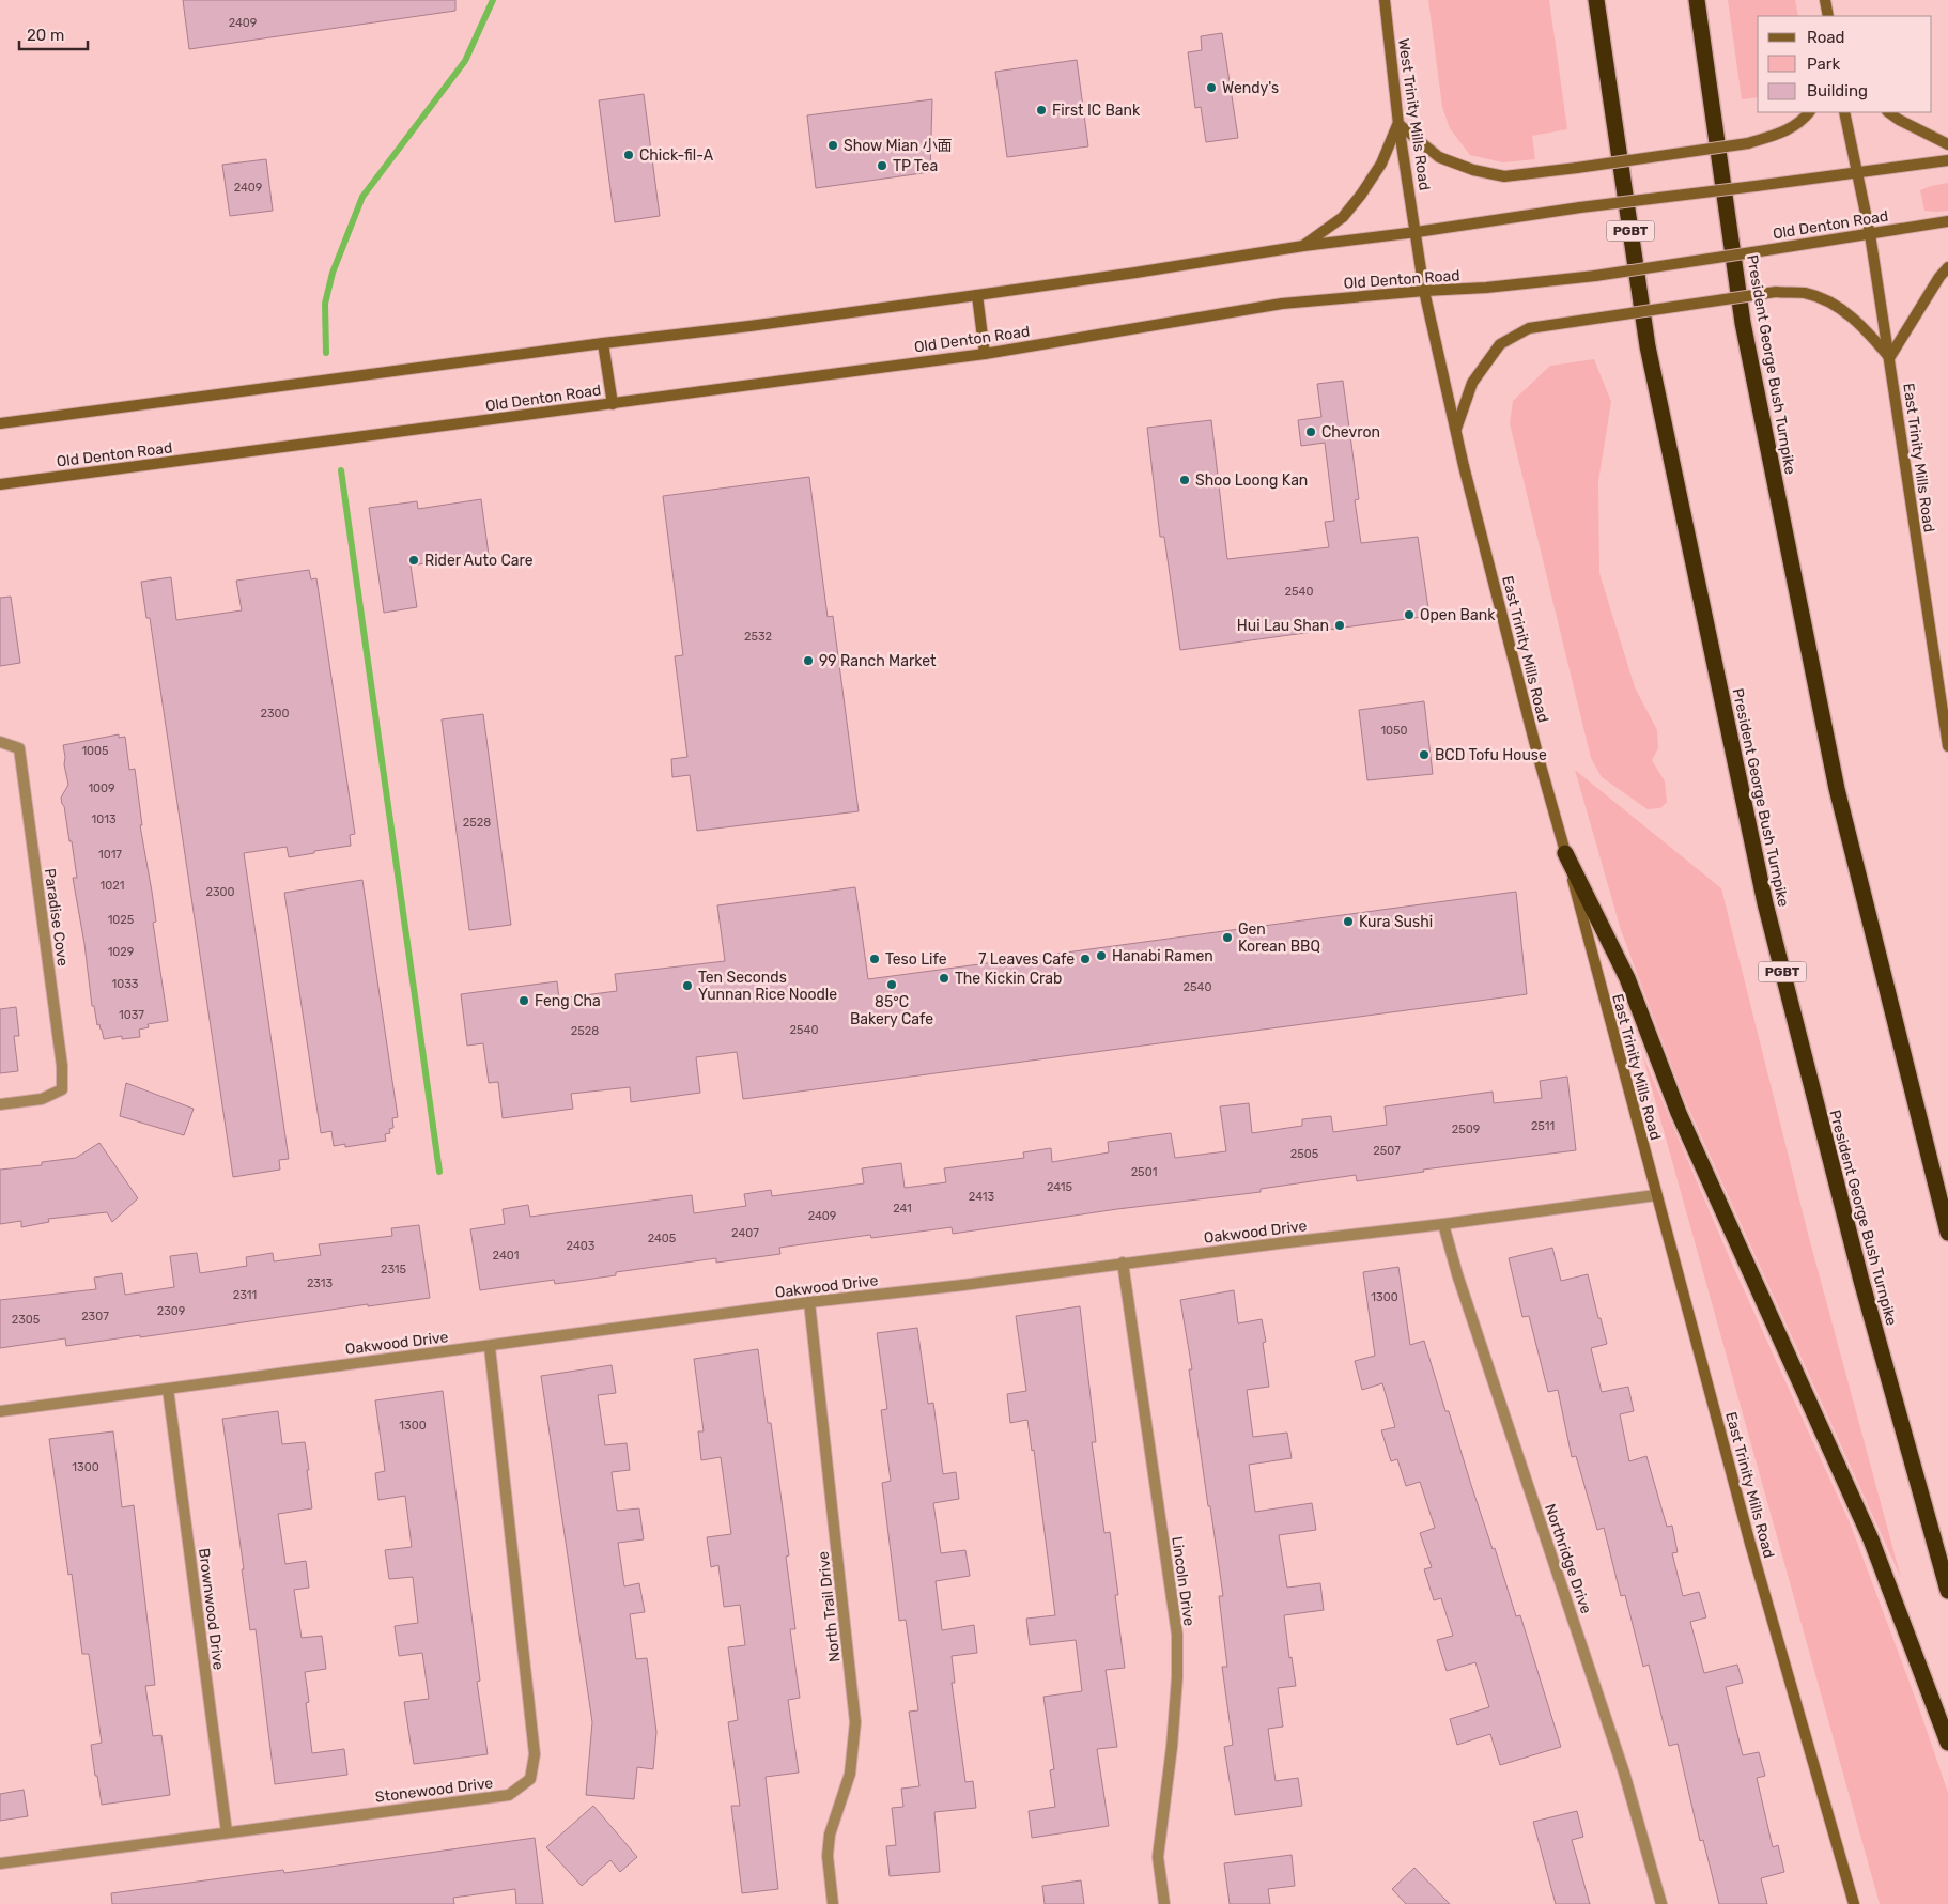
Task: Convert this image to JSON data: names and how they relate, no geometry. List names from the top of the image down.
{
  "streets": {
    "highway": ["PGBT", "President George Bush Turnpike"],
    "main road": ["West Trinity Mills Road", "Old Denton Road", "East Trinity Mills Road"],
    "street": [
      "Paradise Cove",
      "Oakwood Drive",
      "Northridge Drive",
      "Lincoln Drive",
      "North Trail Drive",
      "Brownwood Drive",
      "Stonewood Drive"
    ]
  },
  "crossings": [
    ["West Trinity Mills Road", "East Trinity Mills Road"],
    ["Old Denton Road", "East Trinity Mills Road"],
    ["East Trinity Mills Road", "Oakwood Drive"],
    ["Oakwood Drive", "Northridge Drive"],
    ["Oakwood Drive", "Lincoln Drive"],
    ["Oakwood Drive", "North Trail Drive"],
    ["Oakwood Drive", "Brownwood Drive"],
    ["Oakwood Drive", "Stonewood Drive"],
    ["Brownwood Drive", "Stonewood Drive"]
  ],
  "places": [
    "Wendy's",
    "First IC Bank",
    "Show Mian 小面",
    "Chick-fil-A",
    "TP Tea",
    "Chevron",
    "Shoo Loong Kan",
    "Rider Auto Care",
    "Open Bank",
    "Hui Lau Shan",
    "99 Ranch Market",
    "BCD Tofu House",
    "Kura Sushi",
    "Gen Korean BBQ",
    "Hanabi Ramen",
    "Teso Life",
    "7 Leaves Cafe",
    "The Kickin Crab",
    "85°C Bakery Cafe",
    "Ten Seconds Yunnan Rice Noodle",
    "Feng Cha"
  ],
  "house_numbers": [
    "2409",
    "2409",
    "2540",
    "2532",
    "2300",
    "1050",
    "1005",
    "1009",
    "1013",
    "2528",
    "1017",
    "1021",
    "2300",
    "1025",
    "1029",
    "1033",
    "2540",
    "1037",
    "2540",
    "2528",
    "2511",
    "2509",
    "2507",
    "2505",
    "2501",
    "2415",
    "2413",
    "241",
    "2409",
    "2407",
    "2405",
    "2403",
    "2401",
    "2315",
    "2313",
    "2311",
    "1300",
    "2309",
    "2307",
    "2305",
    "1300",
    "1300"
  ],
  "legend": ["Road", "Park", "Building"],
  "scale_bar": "20 m"
}
